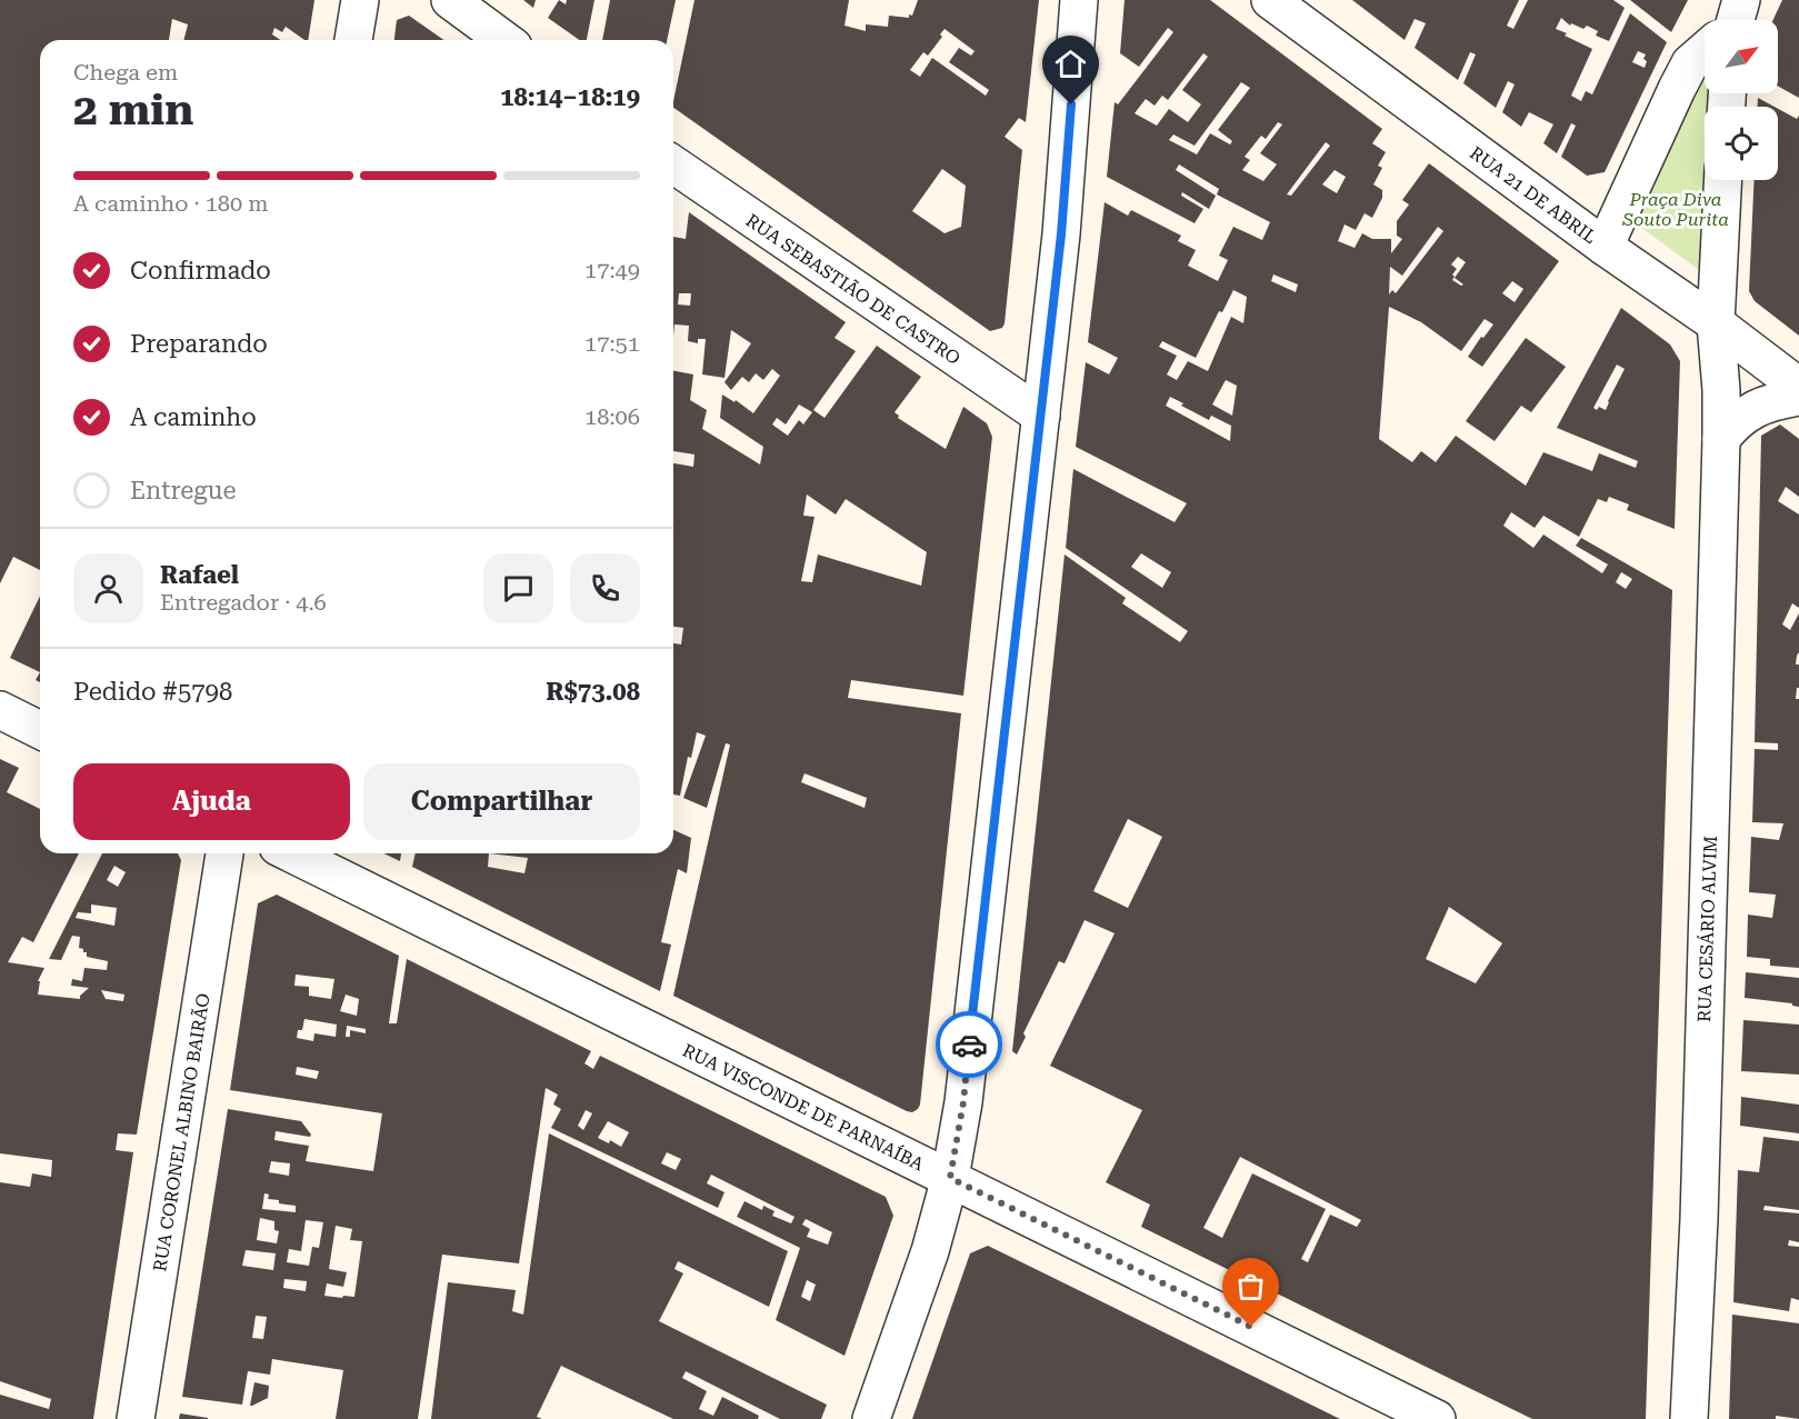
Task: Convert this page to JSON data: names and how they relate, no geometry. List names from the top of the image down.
{
  "streets": {
    "street": [
      "RUA 21 DE ABRIL",
      "RUA SEBASTIÃO DE CASTRO",
      "RUA CESÁRIO ALVIM",
      "RUA VISCONDE DE PARNAÍBA",
      "RUA CORONEL ALBINO BAIRÃO"
    ]
  },
  "crossings": [
    ["RUA 21 DE ABRIL", "RUA CESÁRIO ALVIM"]
  ],
  "parks": ["Praça Diva Souto Purita"],
  "north": "top right",
  "page": {
    "heading": ["2 min", "Chega em", "18:14–18:19"],
    "panel": [
      "Rafael",
      "Entregador · 4.6",
      "Pedido #5798",
      "R$73.08"
    ],
    "bar": "A caminho · 180 m",
    "list": [
      ["Confirmado", "17:49"],
      ["Preparando", "17:51"],
      ["A caminho", "18:06"],
      "Entregue"
    ],
    "buttons": ["Ajuda", "Compartilhar"]
  }
}
